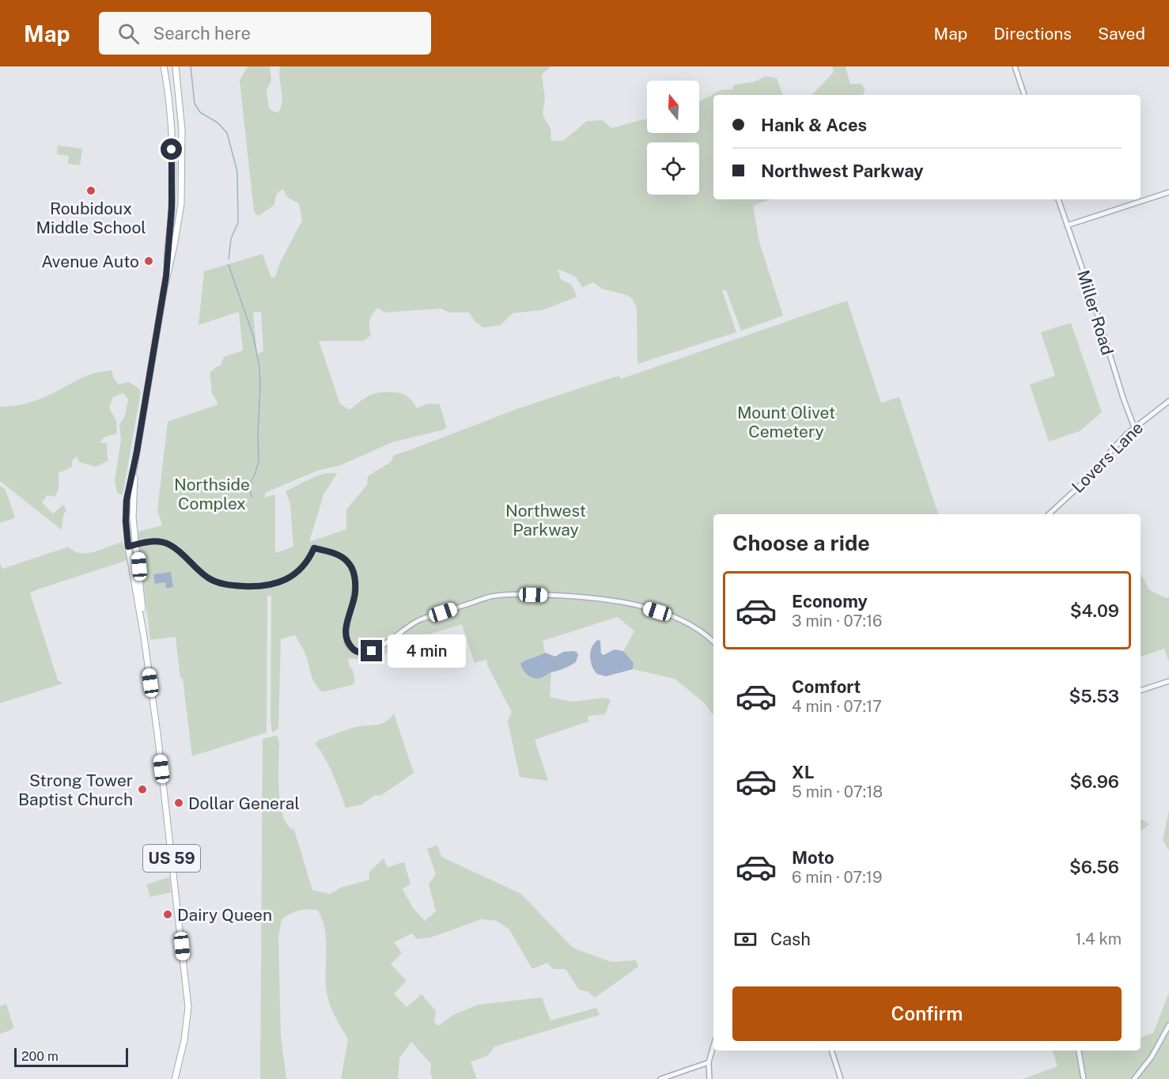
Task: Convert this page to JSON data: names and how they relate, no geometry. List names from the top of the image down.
{
  "streets": {
    "main road": ["US 59"],
    "street": ["Miller Road", "Lovers Lane"]
  },
  "crossings": [
    ["Miller Road", "Lovers Lane"]
  ],
  "parks": ["Mount Olivet Cemetery", "Northside Complex", "Northwest Parkway"],
  "places": [
    "Roubidoux Middle School",
    "Avenue Auto",
    "Strong Tower Baptist Church",
    "Dollar General",
    "Dairy Queen"
  ],
  "scale_bar": "200 m",
  "north": "top",
  "page": {
    "header": "Map",
    "search": "Search here",
    "nav": ["Map", "Directions", "Saved"],
    "banner": ["Hank & Aces", "Northwest Parkway"],
    "heading": "Choose a ride",
    "list": [
      {
        "name": "Economy",
        "note": "3 min · 07:16",
        "value": "$4.09"
      },
      {
        "name": "Comfort",
        "note": "4 min · 07:17",
        "value": "$5.53"
      },
      {
        "name": "XL",
        "note": "5 min · 07:18",
        "value": "$6.96"
      },
      {
        "name": "Moto",
        "note": "6 min · 07:19",
        "value": "$6.56"
      }
    ],
    "bubble": "4 min",
    "pay": ["Cash", "1.4 km"],
    "buttons": "Confirm",
    "scale": "200 m"
  }
}
